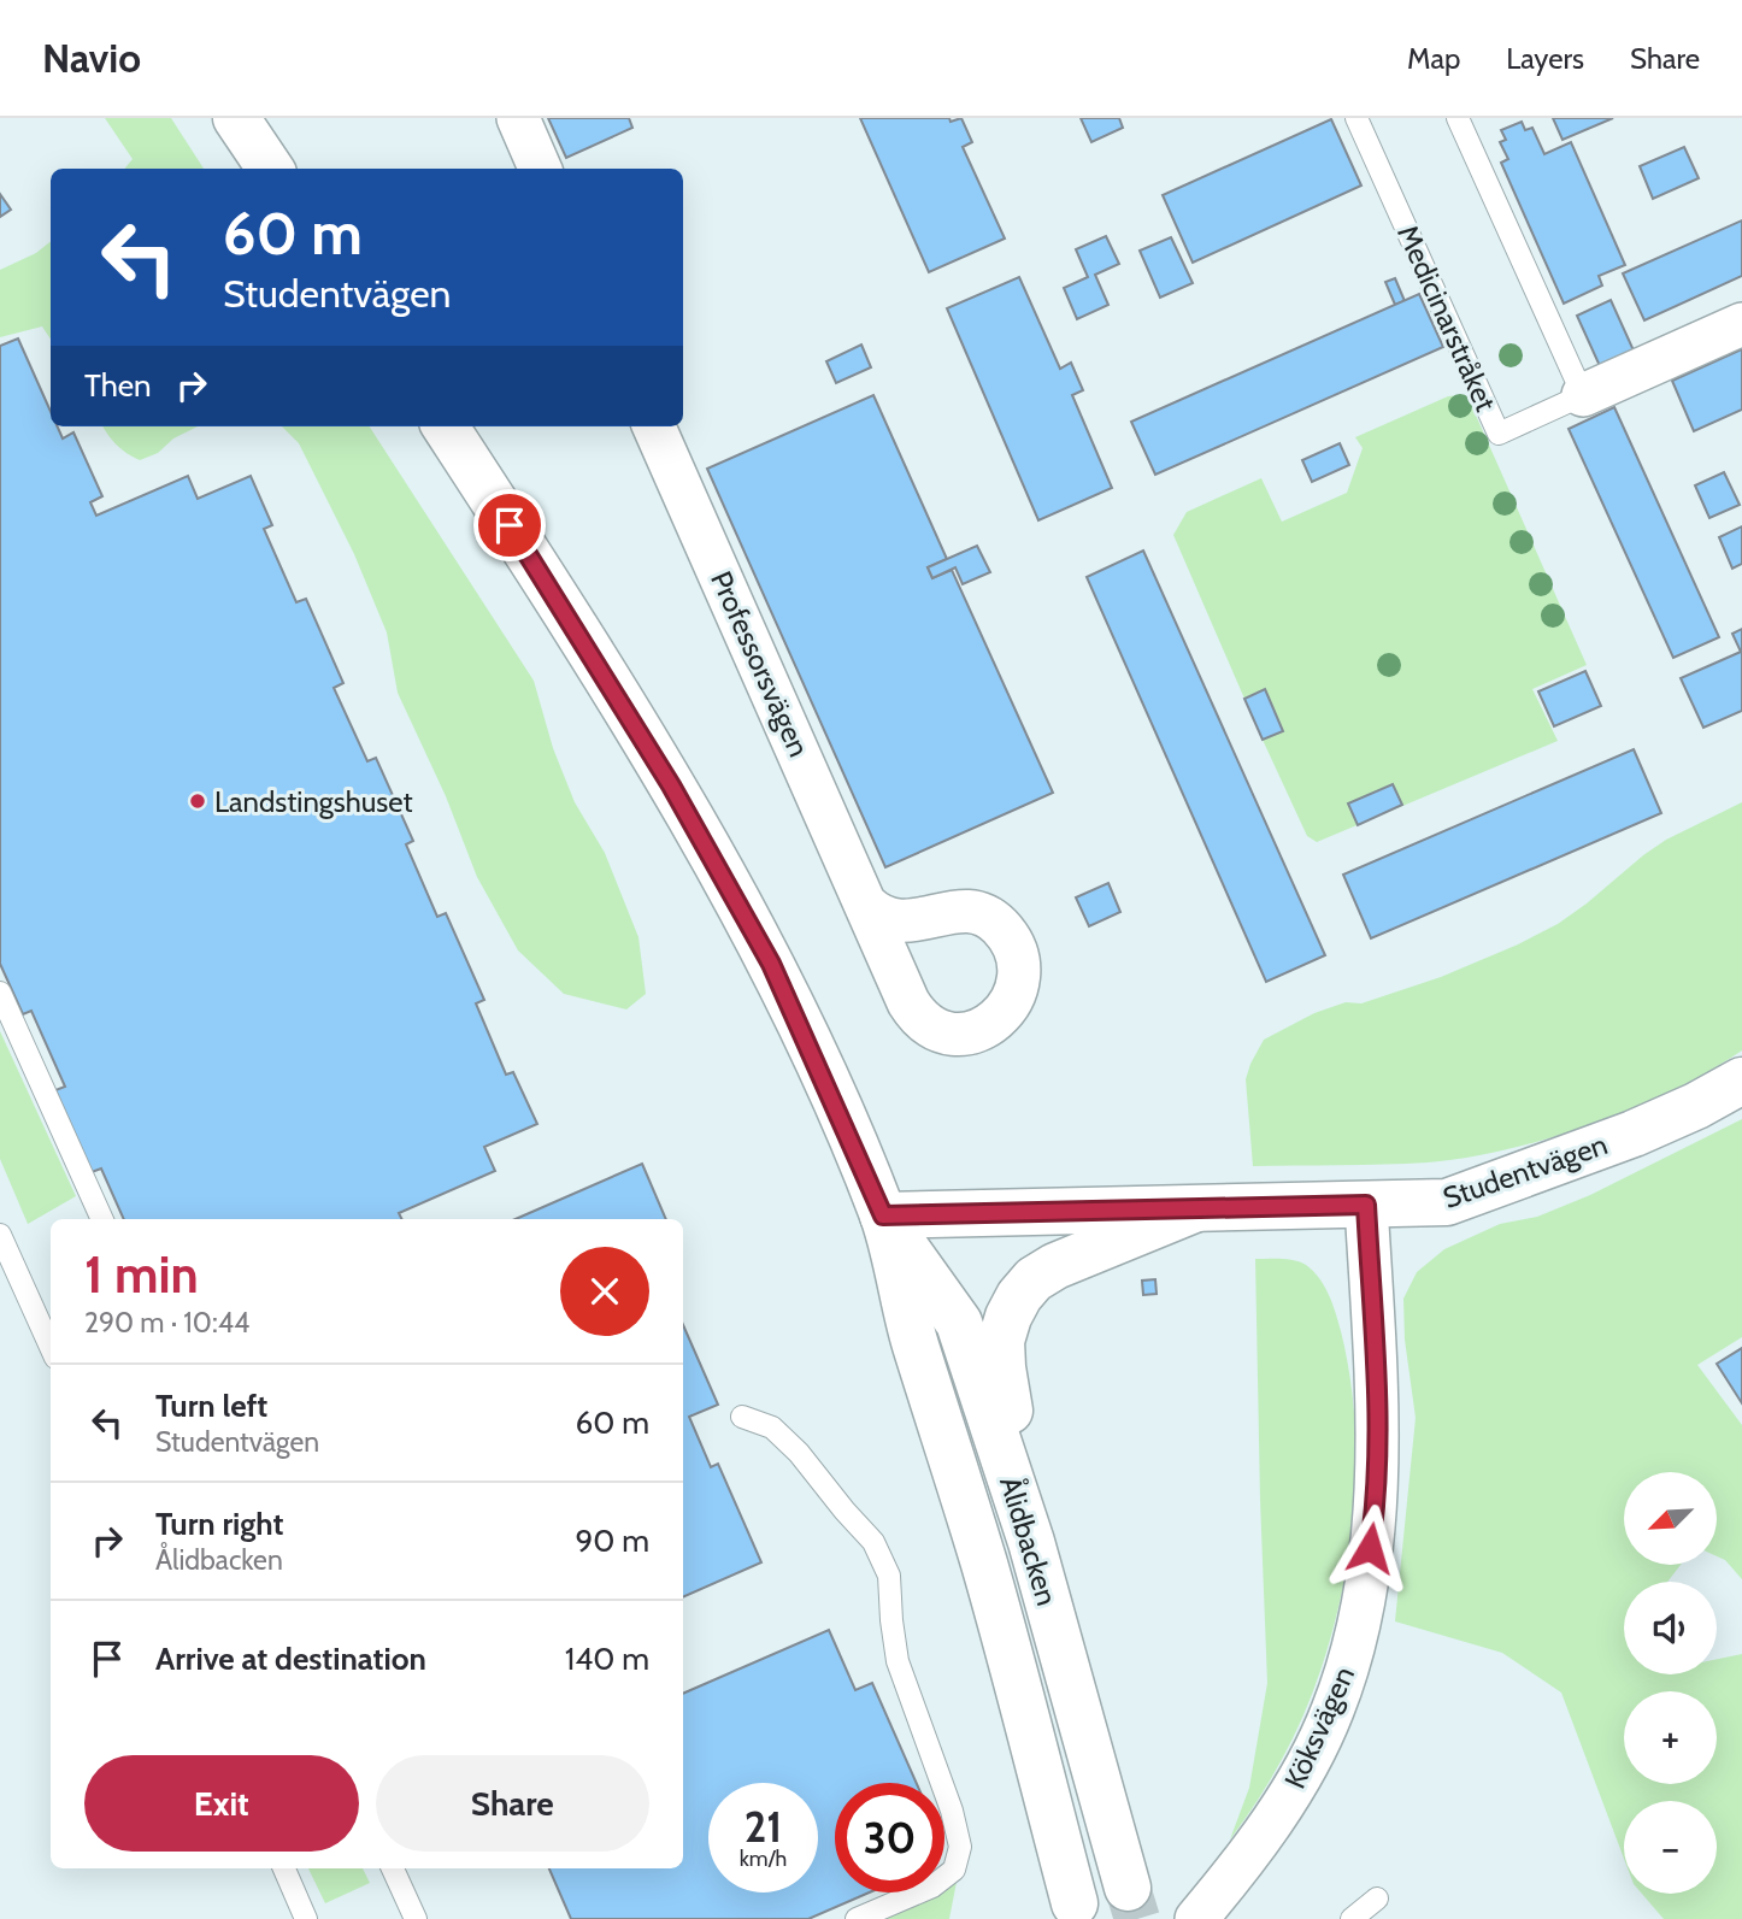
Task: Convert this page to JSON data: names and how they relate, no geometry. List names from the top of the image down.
{
  "streets": {
    "main road": ["Studentvägen", "Ålidbacken"],
    "street": ["Professorsvägen", "Köksvägen"],
    "lane": ["Medicinarstråket"]
  },
  "crossings": [
    ["Studentvägen", "Ålidbacken"],
    ["Studentvägen", "Köksvägen"]
  ],
  "places": ["Landstingshuset"],
  "north": "bottom left",
  "page": {
    "header": "Navio",
    "nav": ["Map", "Layers", "Share"],
    "turn": ["60 m", "Studentvägen"],
    "then": "Then",
    "heading": ["1 min", "290 m · 10:44"],
    "list": [
      {
        "name": "Turn left",
        "note": "Studentvägen",
        "value": "60 m"
      },
      {
        "name": "Turn right",
        "note": "Ålidbacken",
        "value": "90 m"
      },
      {
        "name": "Arrive at destination",
        "value": "140 m"
      }
    ],
    "map_buttons": ["+", "−"],
    "buttons": ["Exit", "Share"],
    "speed": "21 km/h",
    "limit": "30"
  }
}
